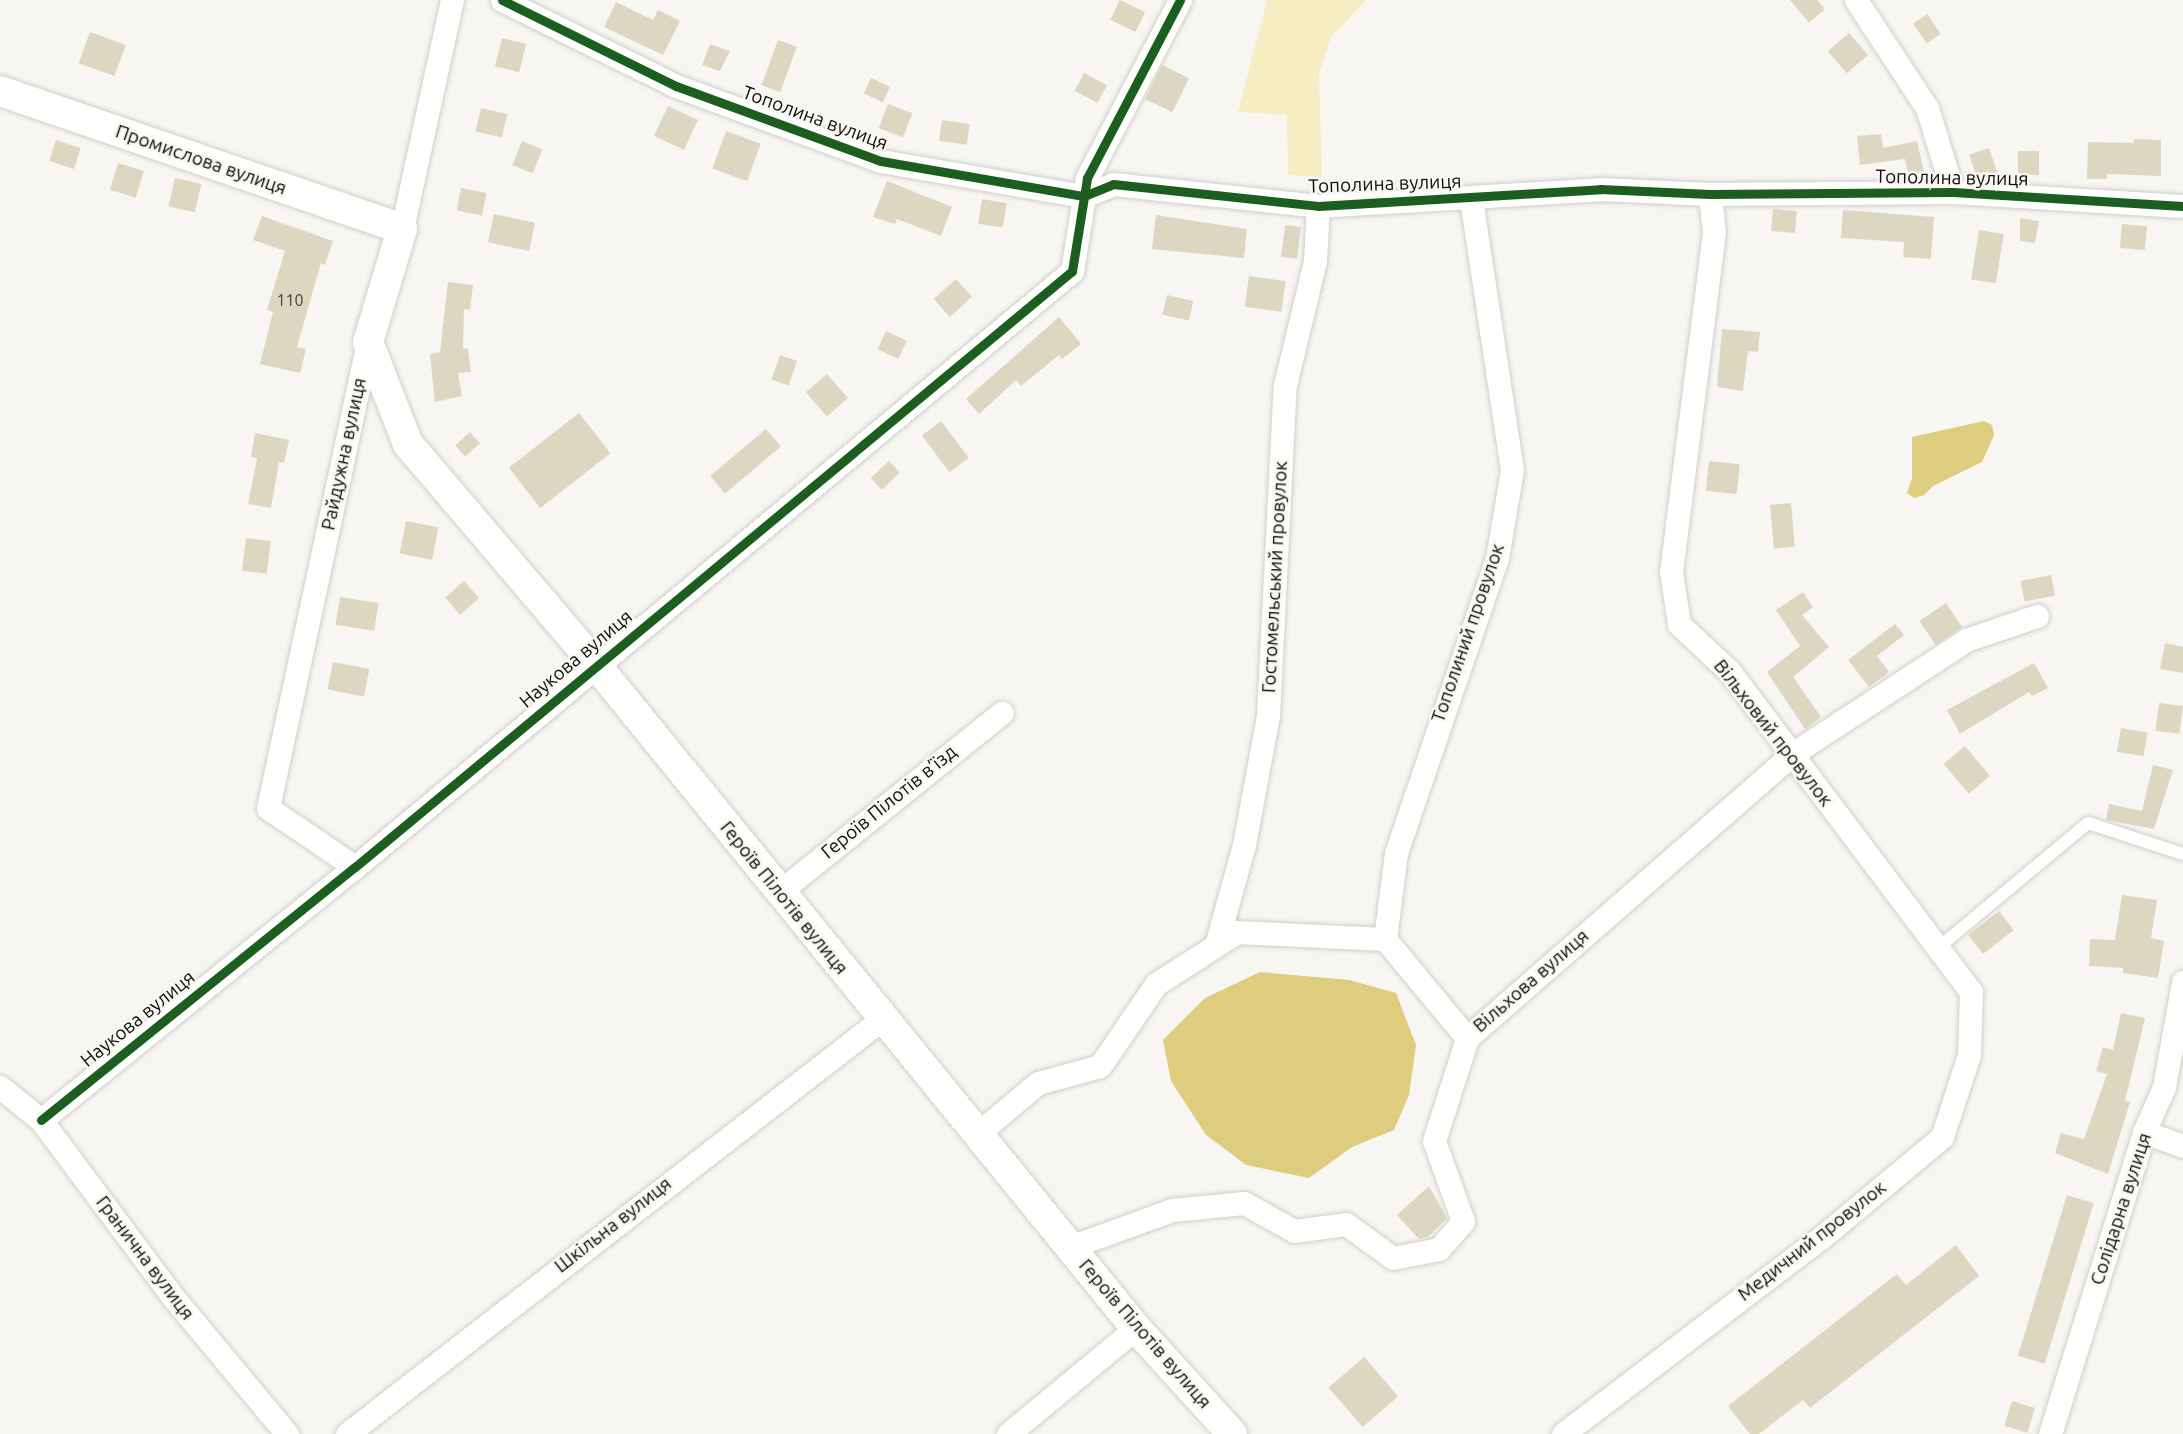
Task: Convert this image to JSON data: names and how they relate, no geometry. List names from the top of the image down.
{
  "streets": {
    "street": [
      "Тополина вулиця",
      "Промислова вулиця",
      "Райдужна вулиця",
      "Гостомельський провулок",
      "Тополиний провулок",
      "Наукова вулиця",
      "Вільховий провулок",
      "Героїв Пілотів в’їзд",
      "Героїв Пілотів вулиця",
      "Вільхова вулиця",
      "Солідарна вулиця",
      "Шкільна вулиця",
      "Медичний провулок",
      "Гранична вулиця"
    ]
  },
  "crossings": [
    ["Тополина вулиця", "Гостомельський провулок"],
    ["Тополина вулиця", "Тополиний провулок"],
    ["Тополина вулиця", "Наукова вулиця"],
    ["Тополина вулиця", "Вільховий провулок"],
    ["Промислова вулиця", "Райдужна вулиця"],
    ["Райдужна вулиця", "Наукова вулиця"],
    ["Райдужна вулиця", "Героїв Пілотів вулиця"],
    ["Наукова вулиця", "Героїв Пілотів вулиця"],
    ["Наукова вулиця", "Гранична вулиця"],
    ["Вільховий провулок", "Вільхова вулиця"],
    ["Вільховий провулок", "Медичний провулок"],
    ["Героїв Пілотів в’їзд", "Героїв Пілотів вулиця"],
    ["Героїв Пілотів вулиця", "Вільхова вулиця"],
    ["Героїв Пілотів вулиця", "Шкільна вулиця"]
  ],
  "house_numbers": ["110"]
}
